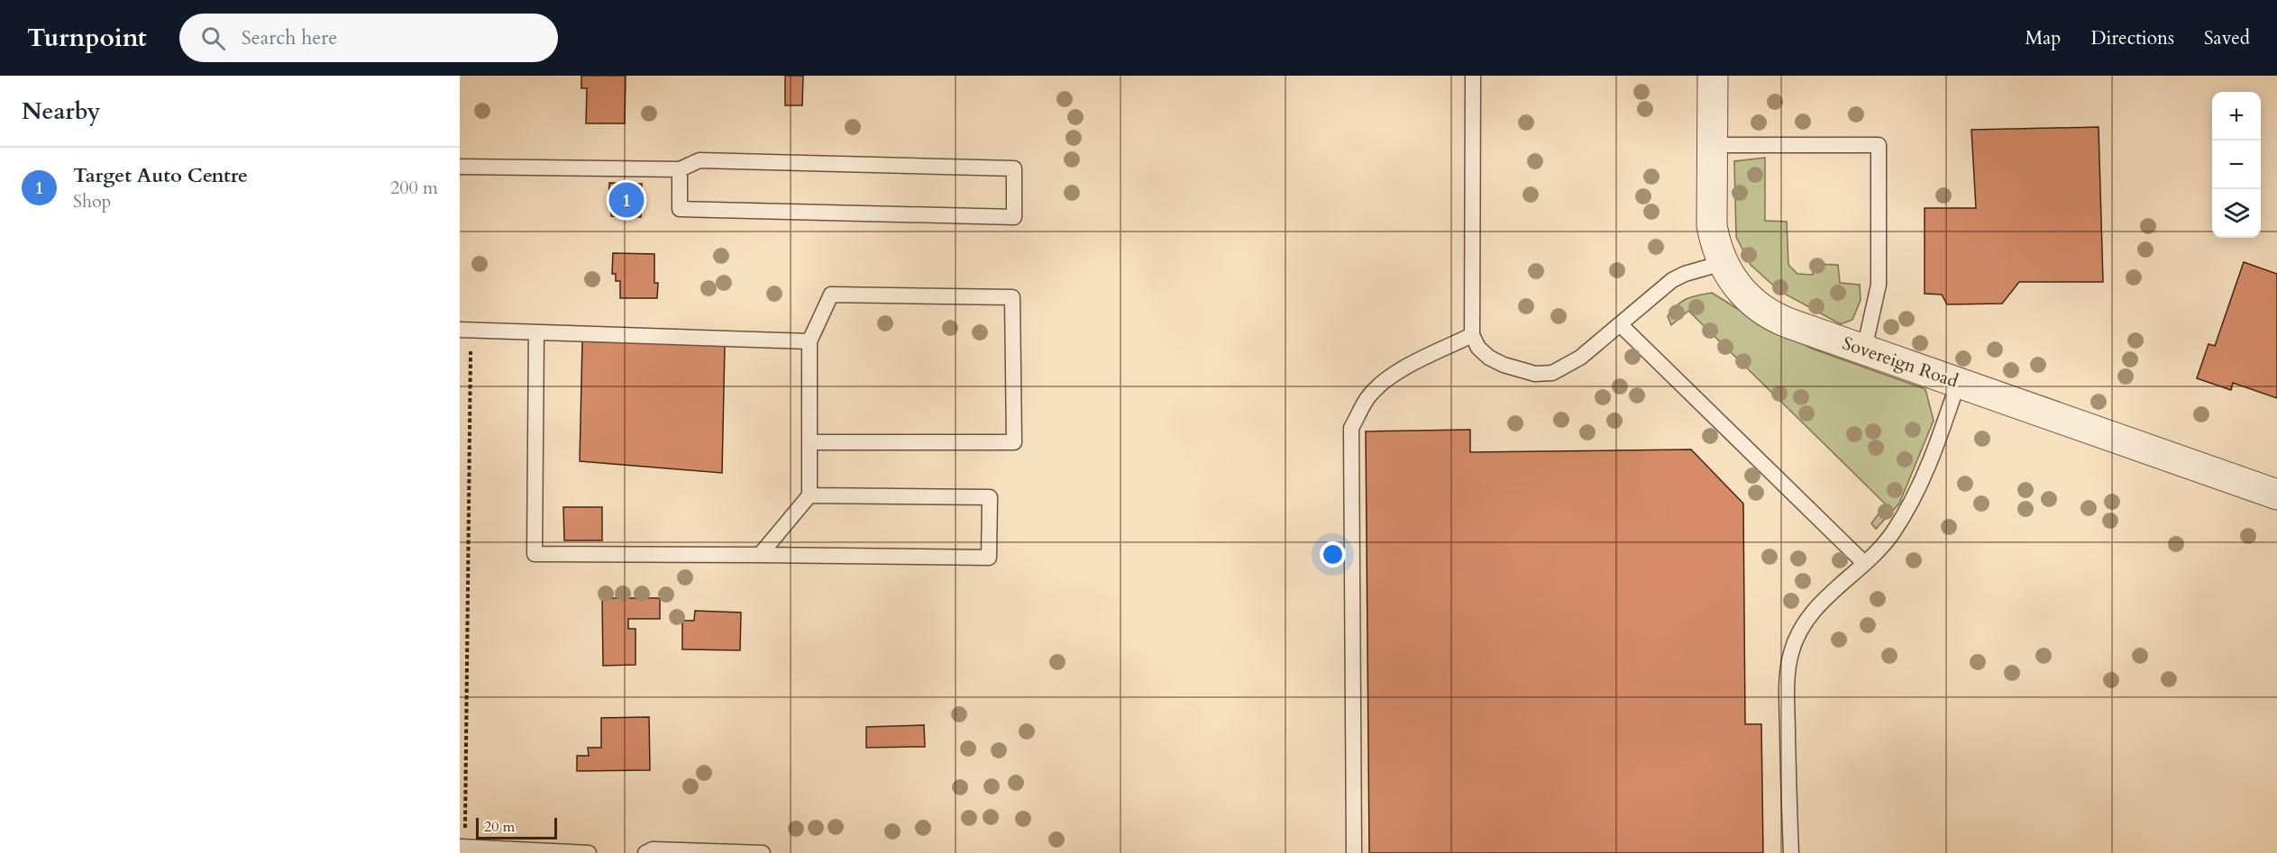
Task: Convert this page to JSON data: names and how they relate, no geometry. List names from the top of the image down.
{
  "streets": {
    "street": ["Sovereign Road"]
  },
  "scale_bar": "20 m",
  "page": {
    "header": "Turnpoint",
    "search": "Search here",
    "nav": ["Map", "Directions", "Saved"],
    "heading": "Nearby",
    "map_buttons": ["+", "−"],
    "list": [
      {
        "mark": "1",
        "name": "Target Auto Centre",
        "note": "Shop",
        "value": "200 m"
      }
    ],
    "pins": "1",
    "scale": "20 m"
  }
}
